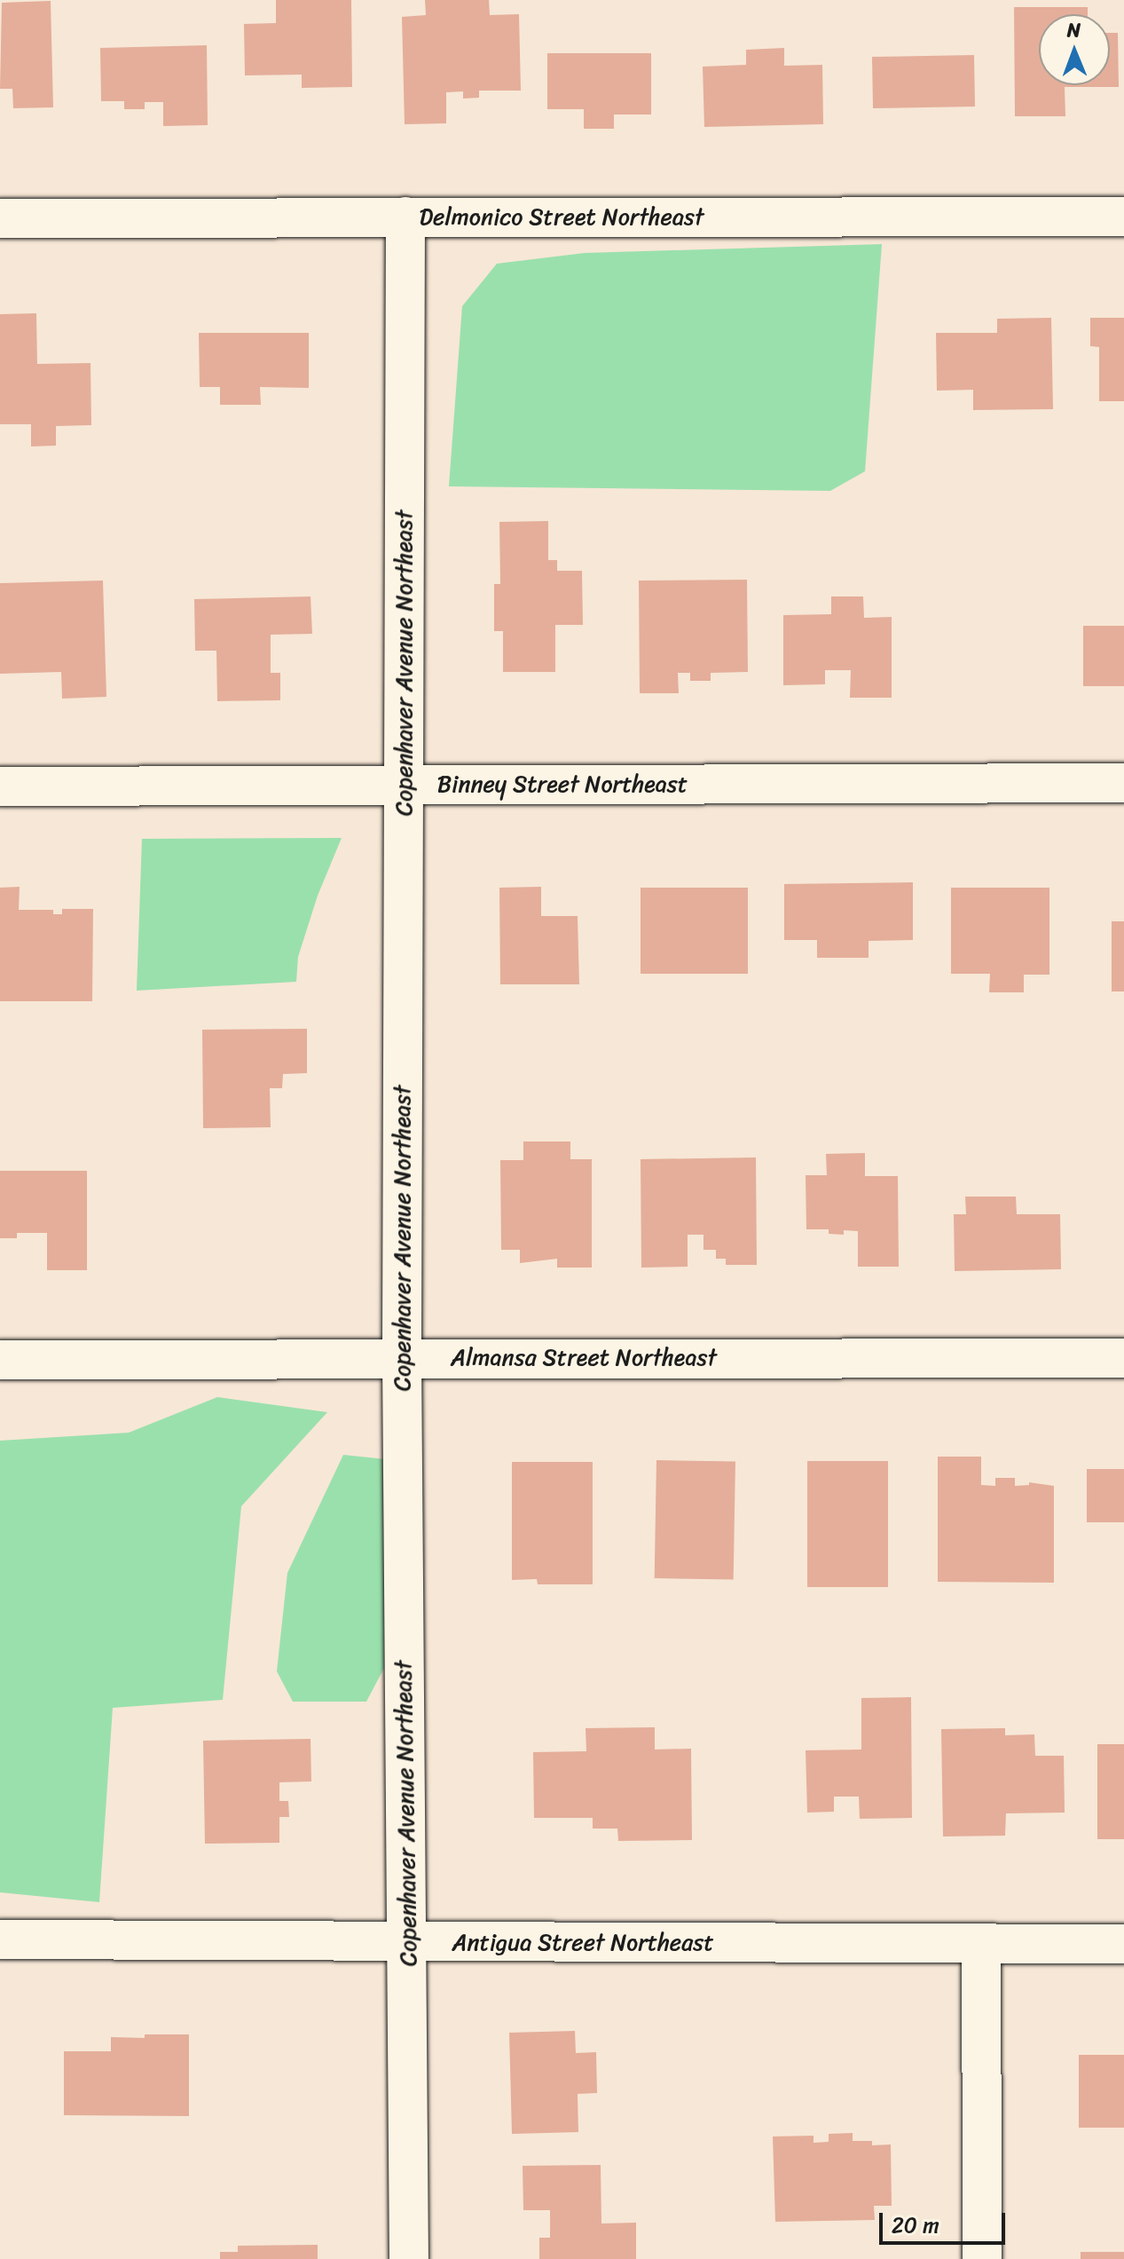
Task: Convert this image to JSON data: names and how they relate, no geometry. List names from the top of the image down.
{
  "streets": {
    "street": [
      "Delmonico Street Northeast",
      "Copenhaver Avenue Northeast",
      "Binney Street Northeast",
      "Almansa Street Northeast",
      "Antigua Street Northeast"
    ]
  },
  "crossings": [
    ["Delmonico Street Northeast", "Copenhaver Avenue Northeast"],
    ["Copenhaver Avenue Northeast", "Binney Street Northeast"],
    ["Copenhaver Avenue Northeast", "Almansa Street Northeast"],
    ["Copenhaver Avenue Northeast", "Antigua Street Northeast"]
  ],
  "scale_bar": "20 m",
  "north": "top"
}
